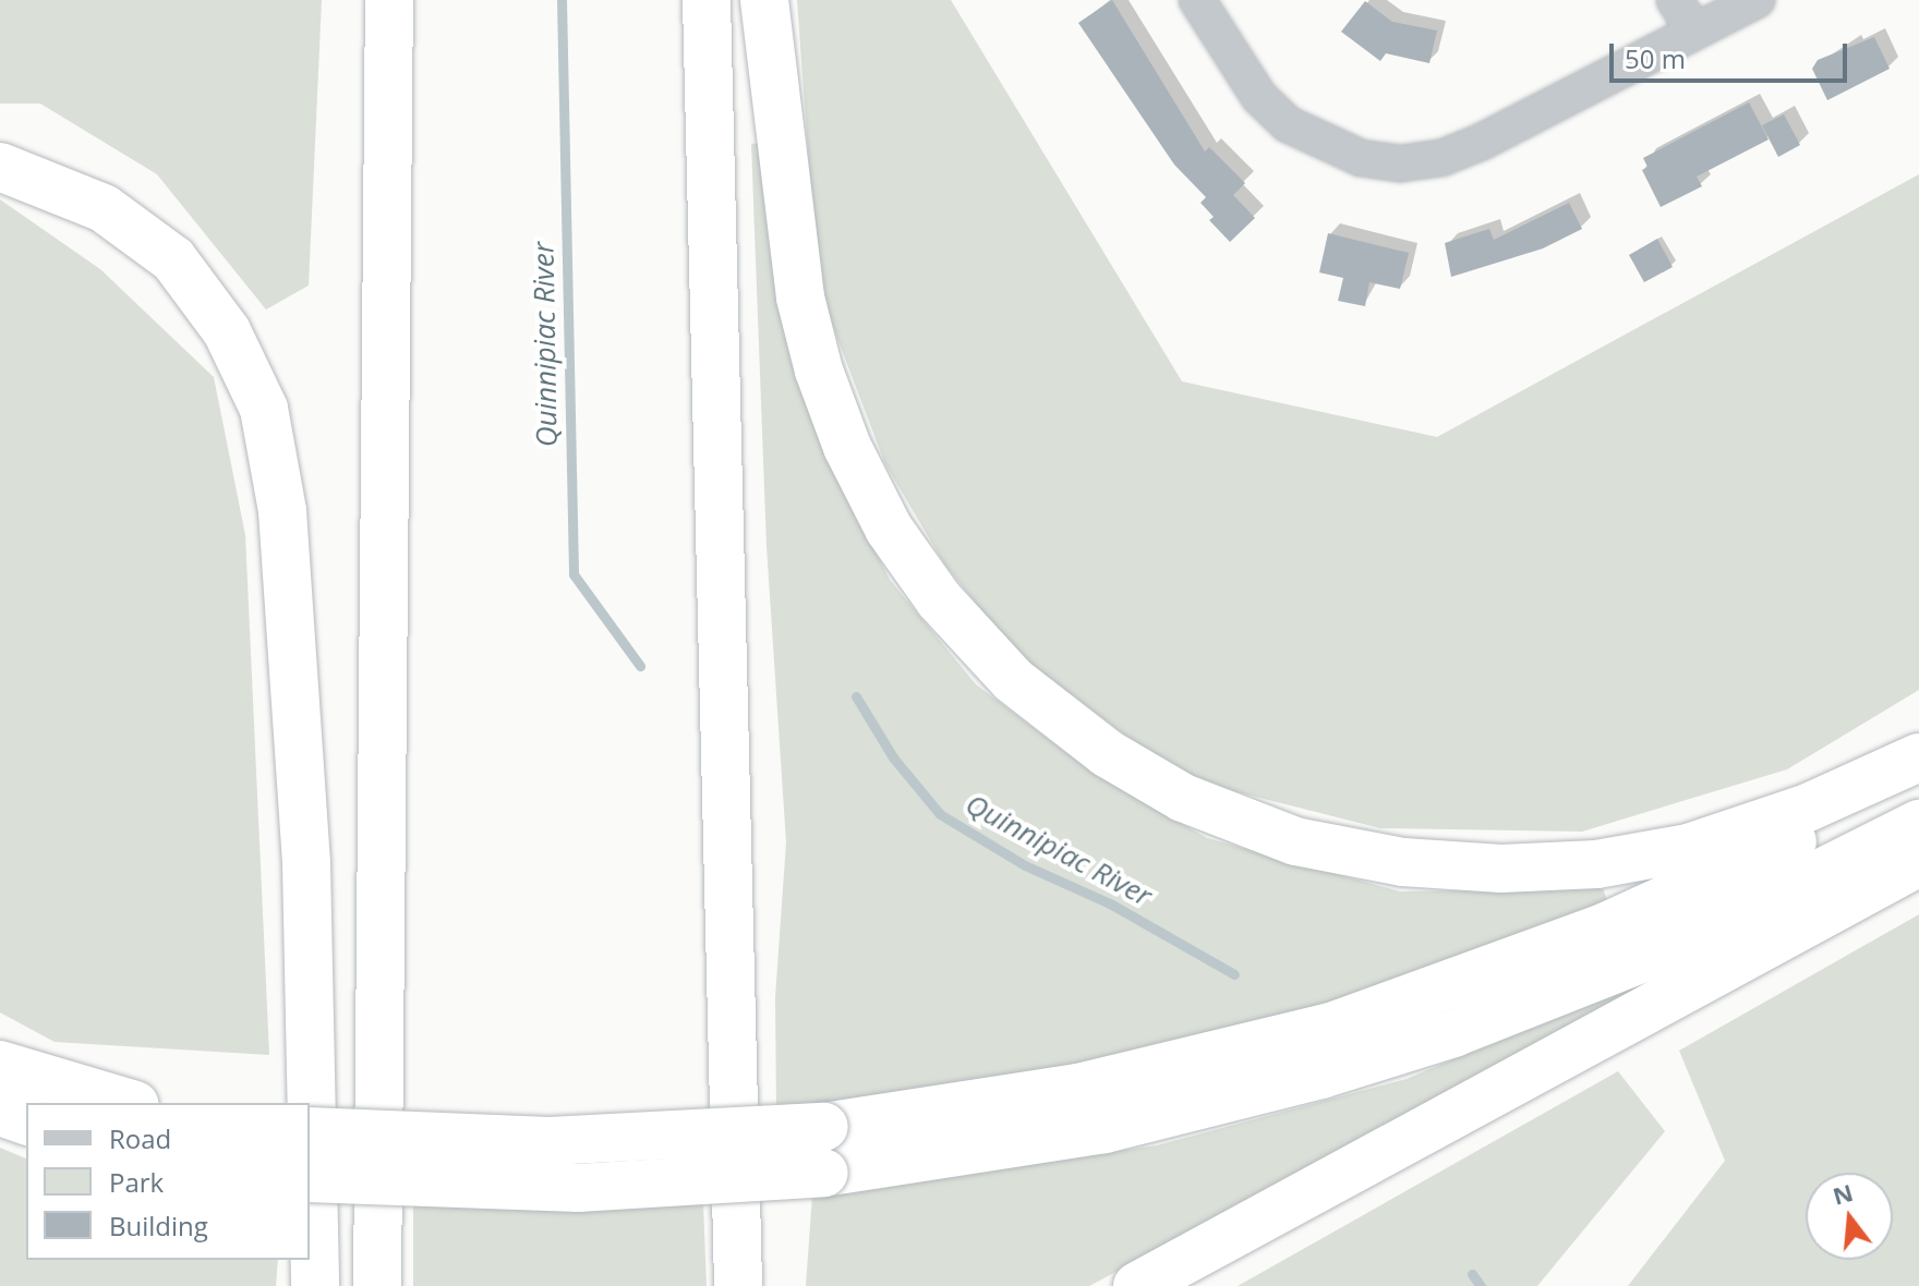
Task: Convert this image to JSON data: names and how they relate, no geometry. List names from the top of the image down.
{
  "water": ["Quinnipiac River"],
  "legend": ["Road", "Park", "Building"],
  "scale_bar": "50 m",
  "north": "top"
}
